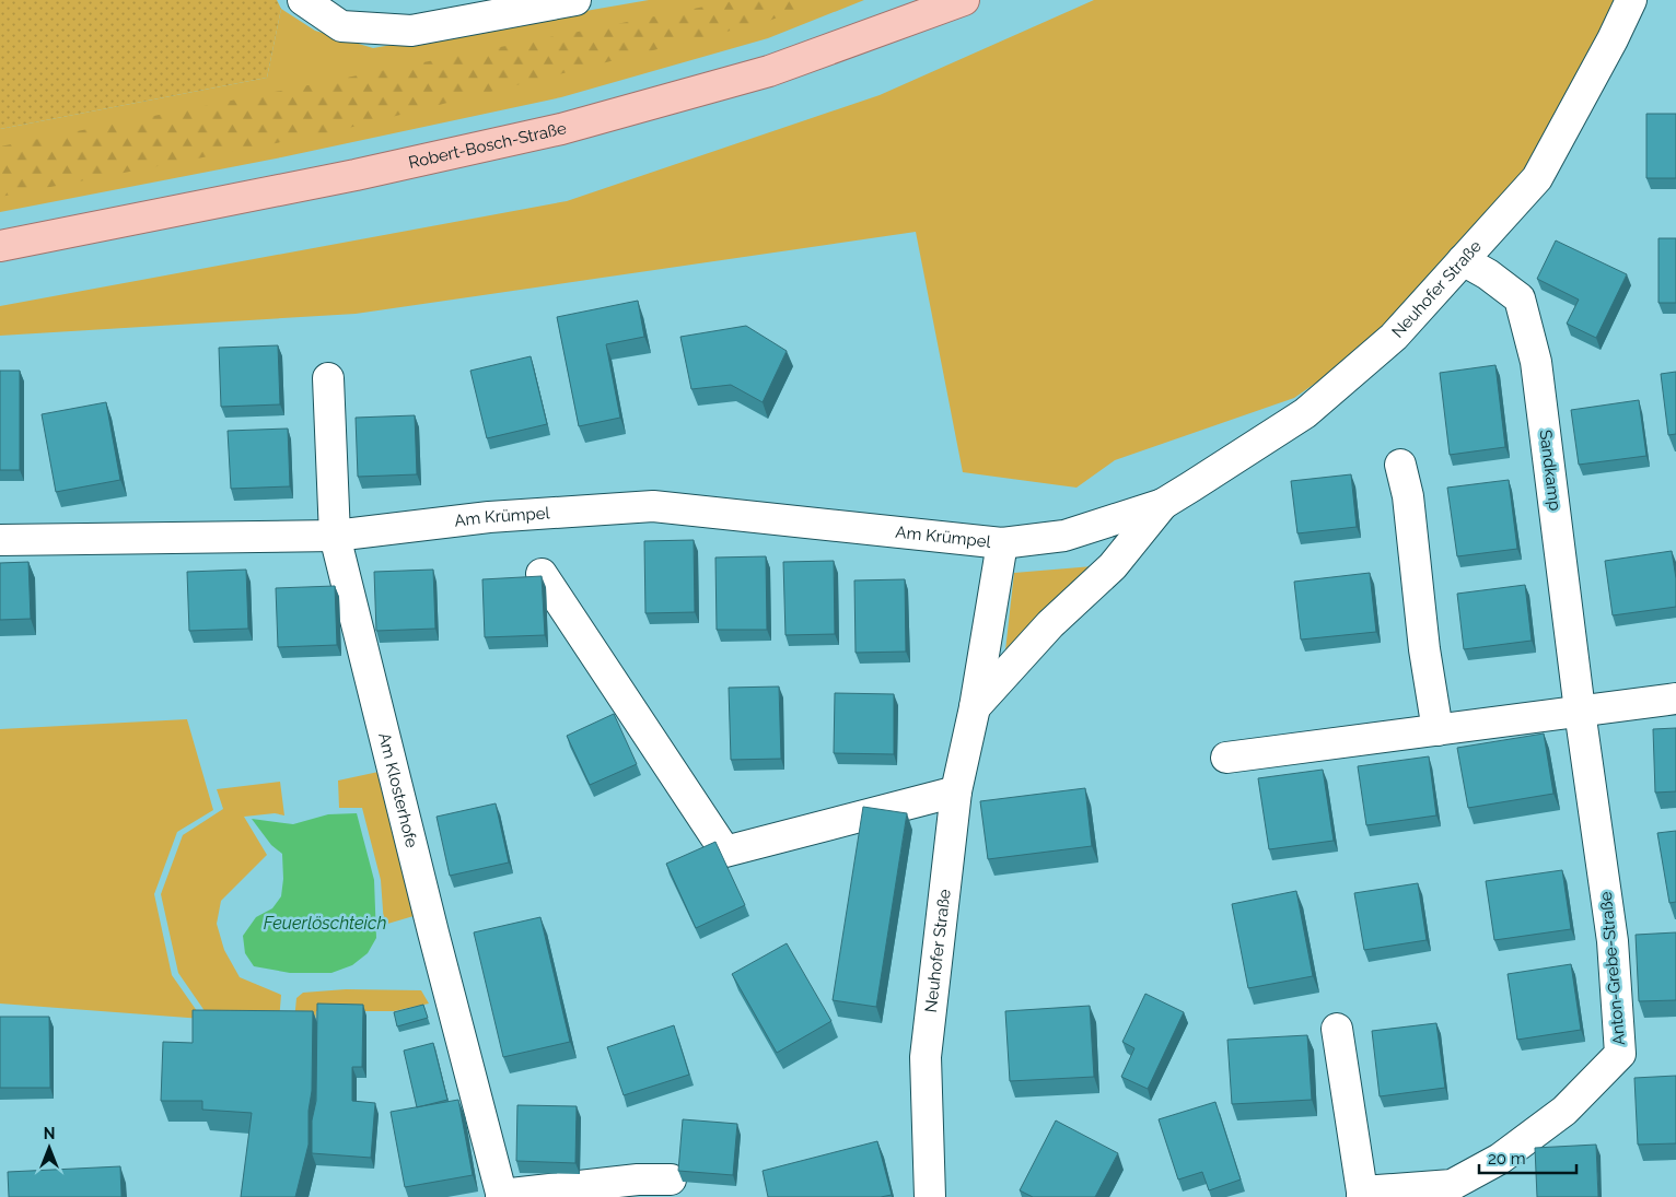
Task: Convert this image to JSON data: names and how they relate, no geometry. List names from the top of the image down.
{
  "streets": {
    "main road": ["Robert-Bosch-Straße"],
    "street": [
      "Neuhofer Straße",
      "Sandkamp",
      "Am Krümpel",
      "Am Klosterhofe",
      "Anton-Grebe-Straße"
    ]
  },
  "crossings": [
    ["Neuhofer Straße", "Sandkamp"],
    ["Neuhofer Straße", "Am Krümpel"],
    ["Sandkamp", "Anton-Grebe-Straße"],
    ["Am Krümpel", "Am Klosterhofe"]
  ],
  "water": ["Feuerlöschteich"],
  "scale_bar": "20 m",
  "north": "top"
}
